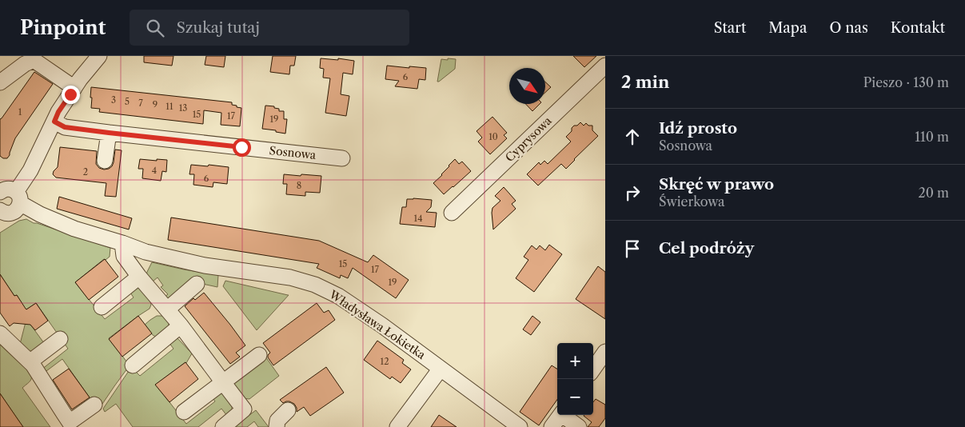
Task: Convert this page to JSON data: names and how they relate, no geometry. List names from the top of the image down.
{
  "streets": {
    "street": ["Cyprysowa", "Sosnowa", "Władysława Łokietka"]
  },
  "house_numbers": [
    "6",
    "3",
    "5",
    "7",
    "9",
    "11",
    "13",
    "1",
    "15",
    "17",
    "19",
    "10",
    "4",
    "2",
    "6",
    "8",
    "14",
    "15",
    "17",
    "19",
    "12"
  ],
  "north": "bottom right",
  "page": {
    "header": "Pinpoint",
    "search": "Szukaj tutaj",
    "nav": [
      "Start",
      "Mapa",
      "O nas",
      "Kontakt"
    ],
    "heading": ["2 min", "Pieszo · 130 m"],
    "list": [
      ["Idź prosto", "Sosnowa", "110 m"],
      ["Skręć w prawo", "Świerkowa", "20 m"],
      "Cel podróży"
    ],
    "map_buttons": ["+", "−"]
  }
}
